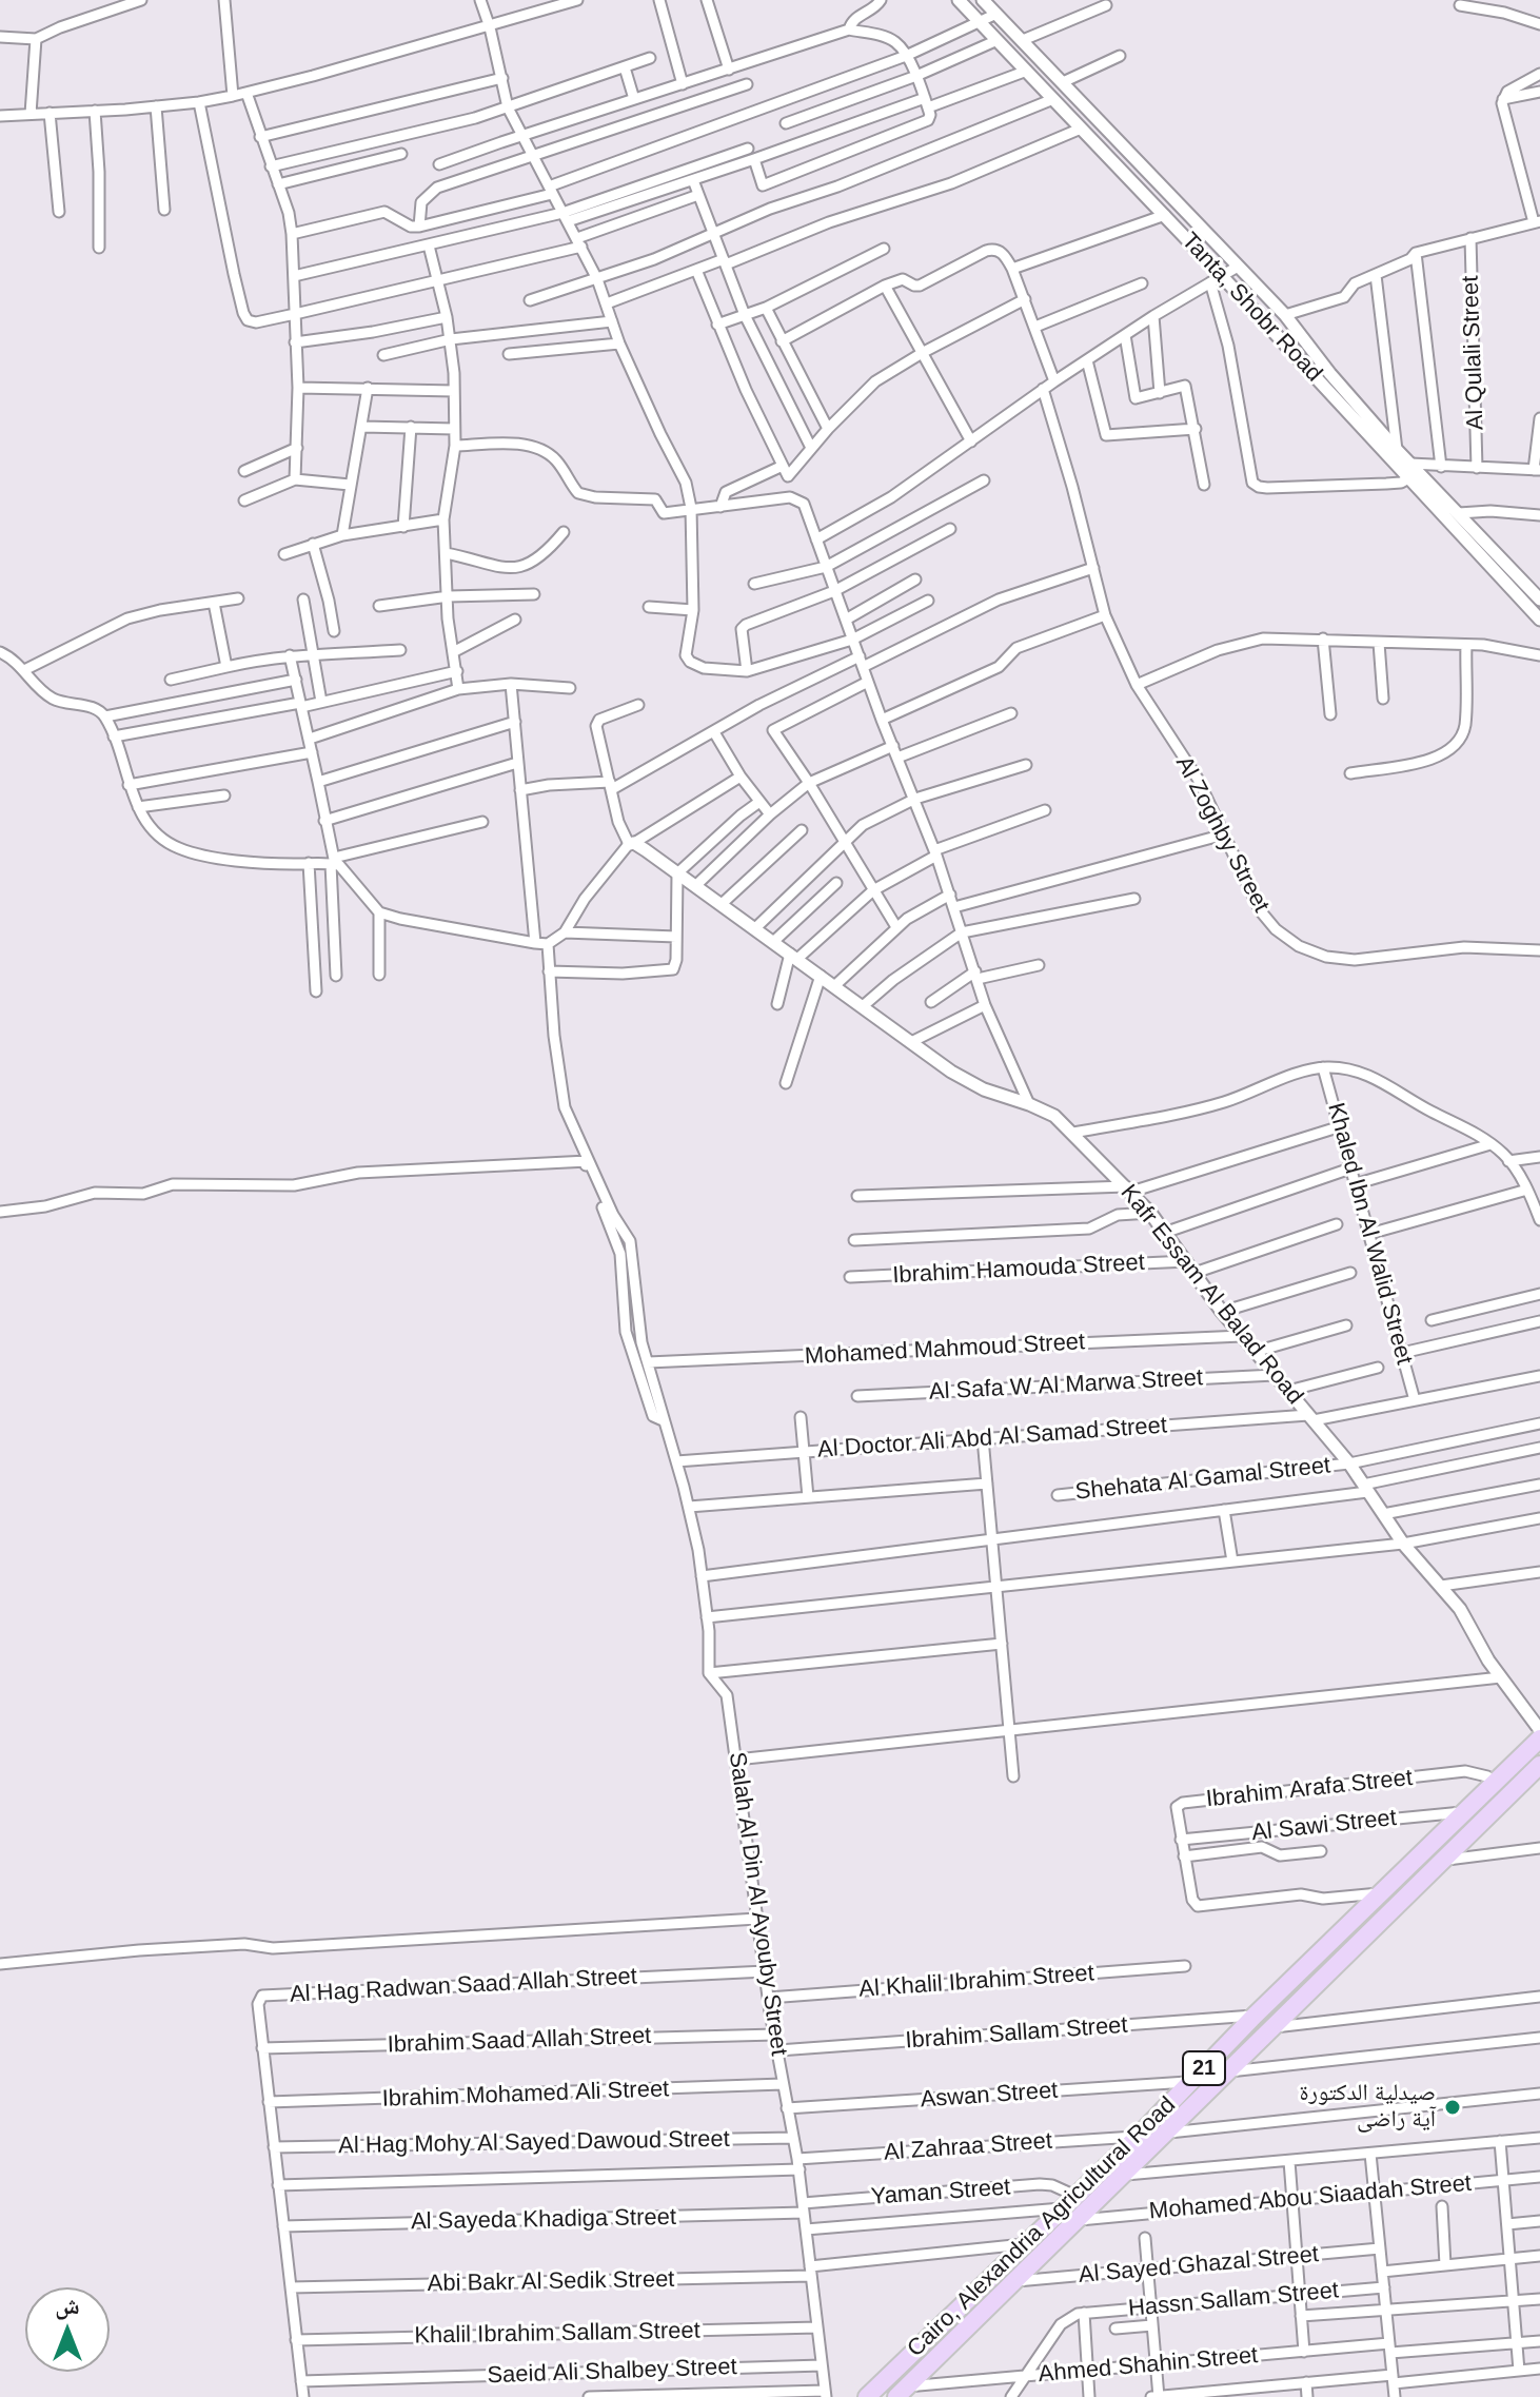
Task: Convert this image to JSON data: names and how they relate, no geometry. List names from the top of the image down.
{
  "streets": {
    "highway": ["21", "Cairo, Alexandria Agricultural Road"],
    "street": [
      "Tanta, Shobr Road",
      "Al Qulali Street",
      "Al Zoghby Street",
      "Khaled Ibn Al Walid Street",
      "Ibrahim Hamouda Street",
      "Kafr Essam Al Balad Road",
      "Mohamed Mahmoud Street",
      "Al Safa W Al Marwa Street",
      "Al Doctor Ali Abd Al Samad Street",
      "Shehata Al Gamal Street",
      "Ibrahim Arafa Street",
      "Al Sawi Street",
      "Salah Al Din Al Ayouby Street",
      "Al Khalil Ibrahim Street",
      "Al Hag Radwan Saad Allah Street",
      "Ibrahim Sallam Street",
      "Ibrahim Saad Allah Street",
      "Ibrahim Mohamed Ali Street",
      "Aswan Street",
      "Al Hag Mohy Al Sayed Dawoud Street",
      "Al Zahraa Street",
      "Yaman Street",
      "Mohamed Abou Siaadah Street",
      "Al Sayeda Khadiga Street",
      "Al Sayed Ghazal Street",
      "Abi Bakr Al Sedik Street",
      "Hassn Sallam Street",
      "Khalil Ibrahim Sallam Street",
      "Ahmed Shahin Street",
      "Saeid Ali Shalbey Street"
    ]
  },
  "crossings": [
    ["Khaled Ibn Al Walid Street", "Al Doctor Ali Abd Al Samad Street"],
    ["Ibrahim Hamouda Street", "Kafr Essam Al Balad Road"],
    ["Kafr Essam Al Balad Road", "Mohamed Mahmoud Street"],
    ["Kafr Essam Al Balad Road", "Al Safa W Al Marwa Street"],
    ["Kafr Essam Al Balad Road", "Al Doctor Ali Abd Al Samad Street"],
    ["Kafr Essam Al Balad Road", "Shehata Al Gamal Street"],
    ["Mohamed Mahmoud Street", "Salah Al Din Al Ayouby Street"],
    ["Al Doctor Ali Abd Al Samad Street", "Salah Al Din Al Ayouby Street"],
    ["Ibrahim Arafa Street", "Al Sawi Street"],
    ["Ibrahim Arafa Street", "Cairo, Alexandria Agricultural Road"],
    ["Al Sawi Street", "Cairo, Alexandria Agricultural Road"],
    ["Salah Al Din Al Ayouby Street", "Al Khalil Ibrahim Street"],
    ["Salah Al Din Al Ayouby Street", "Al Hag Radwan Saad Allah Street"],
    ["Salah Al Din Al Ayouby Street", "Ibrahim Sallam Street"],
    ["Salah Al Din Al Ayouby Street", "Ibrahim Saad Allah Street"],
    ["Salah Al Din Al Ayouby Street", "Ibrahim Mohamed Ali Street"],
    ["Salah Al Din Al Ayouby Street", "Aswan Street"],
    ["Salah Al Din Al Ayouby Street", "Al Hag Mohy Al Sayed Dawoud Street"],
    ["Salah Al Din Al Ayouby Street", "Al Zahraa Street"],
    ["Salah Al Din Al Ayouby Street", "Yaman Street"],
    ["Salah Al Din Al Ayouby Street", "Al Sayeda Khadiga Street"],
    ["Salah Al Din Al Ayouby Street", "Abi Bakr Al Sedik Street"],
    ["Salah Al Din Al Ayouby Street", "Khalil Ibrahim Sallam Street"],
    ["Salah Al Din Al Ayouby Street", "Saeid Ali Shalbey Street"],
    ["Al Hag Radwan Saad Allah Street", "Ibrahim Saad Allah Street"],
    ["Al Hag Radwan Saad Allah Street", "Ibrahim Mohamed Ali Street"],
    ["Al Hag Radwan Saad Allah Street", "Al Hag Mohy Al Sayed Dawoud Street"],
    ["Al Hag Radwan Saad Allah Street", "Al Zahraa Street"],
    ["Al Hag Radwan Saad Allah Street", "Al Sayeda Khadiga Street"],
    ["Al Hag Radwan Saad Allah Street", "Abi Bakr Al Sedik Street"],
    ["Al Hag Radwan Saad Allah Street", "Khalil Ibrahim Sallam Street"],
    ["Al Hag Radwan Saad Allah Street", "Saeid Ali Shalbey Street"],
    ["Ibrahim Sallam Street", "Cairo, Alexandria Agricultural Road"],
    ["Aswan Street", "Cairo, Alexandria Agricultural Road"],
    ["Al Zahraa Street", "Cairo, Alexandria Agricultural Road"],
    ["Yaman Street", "Al Sayeda Khadiga Street"],
    ["Yaman Street", "Cairo, Alexandria Agricultural Road"],
    ["Mohamed Abou Siaadah Street", "Cairo, Alexandria Agricultural Road"],
    ["Cairo, Alexandria Agricultural Road", "Al Sayed Ghazal Street"],
    ["Cairo, Alexandria Agricultural Road", "Abi Bakr Al Sedik Street"],
    ["Cairo, Alexandria Agricultural Road", "Ahmed Shahin Street"]
  ],
  "places": ["صيدلية الدكتورة آية راضى"],
  "north": "top"
}
